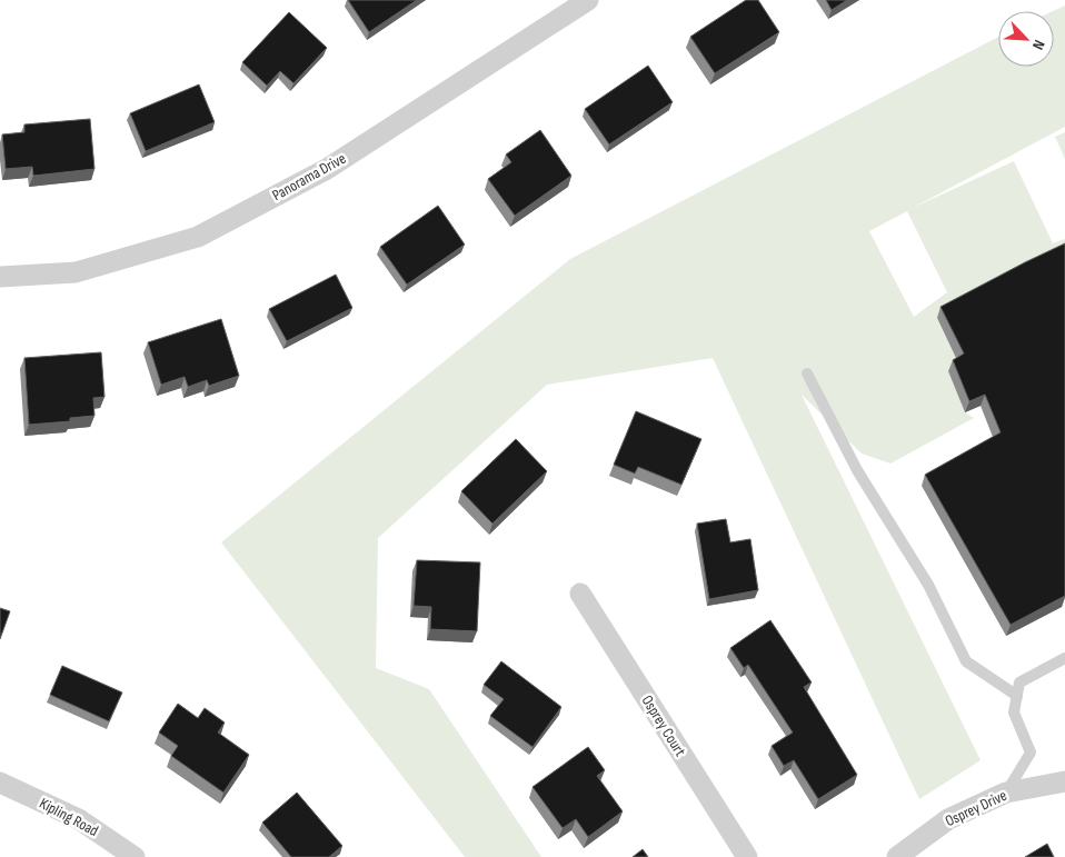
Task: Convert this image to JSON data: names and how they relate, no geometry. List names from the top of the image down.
{
  "streets": {
    "street": [
      "Panorama Drive",
      "Osprey Court",
      "Osprey Drive",
      "Kipling Road"
    ]
  },
  "north": "bottom right"
}
